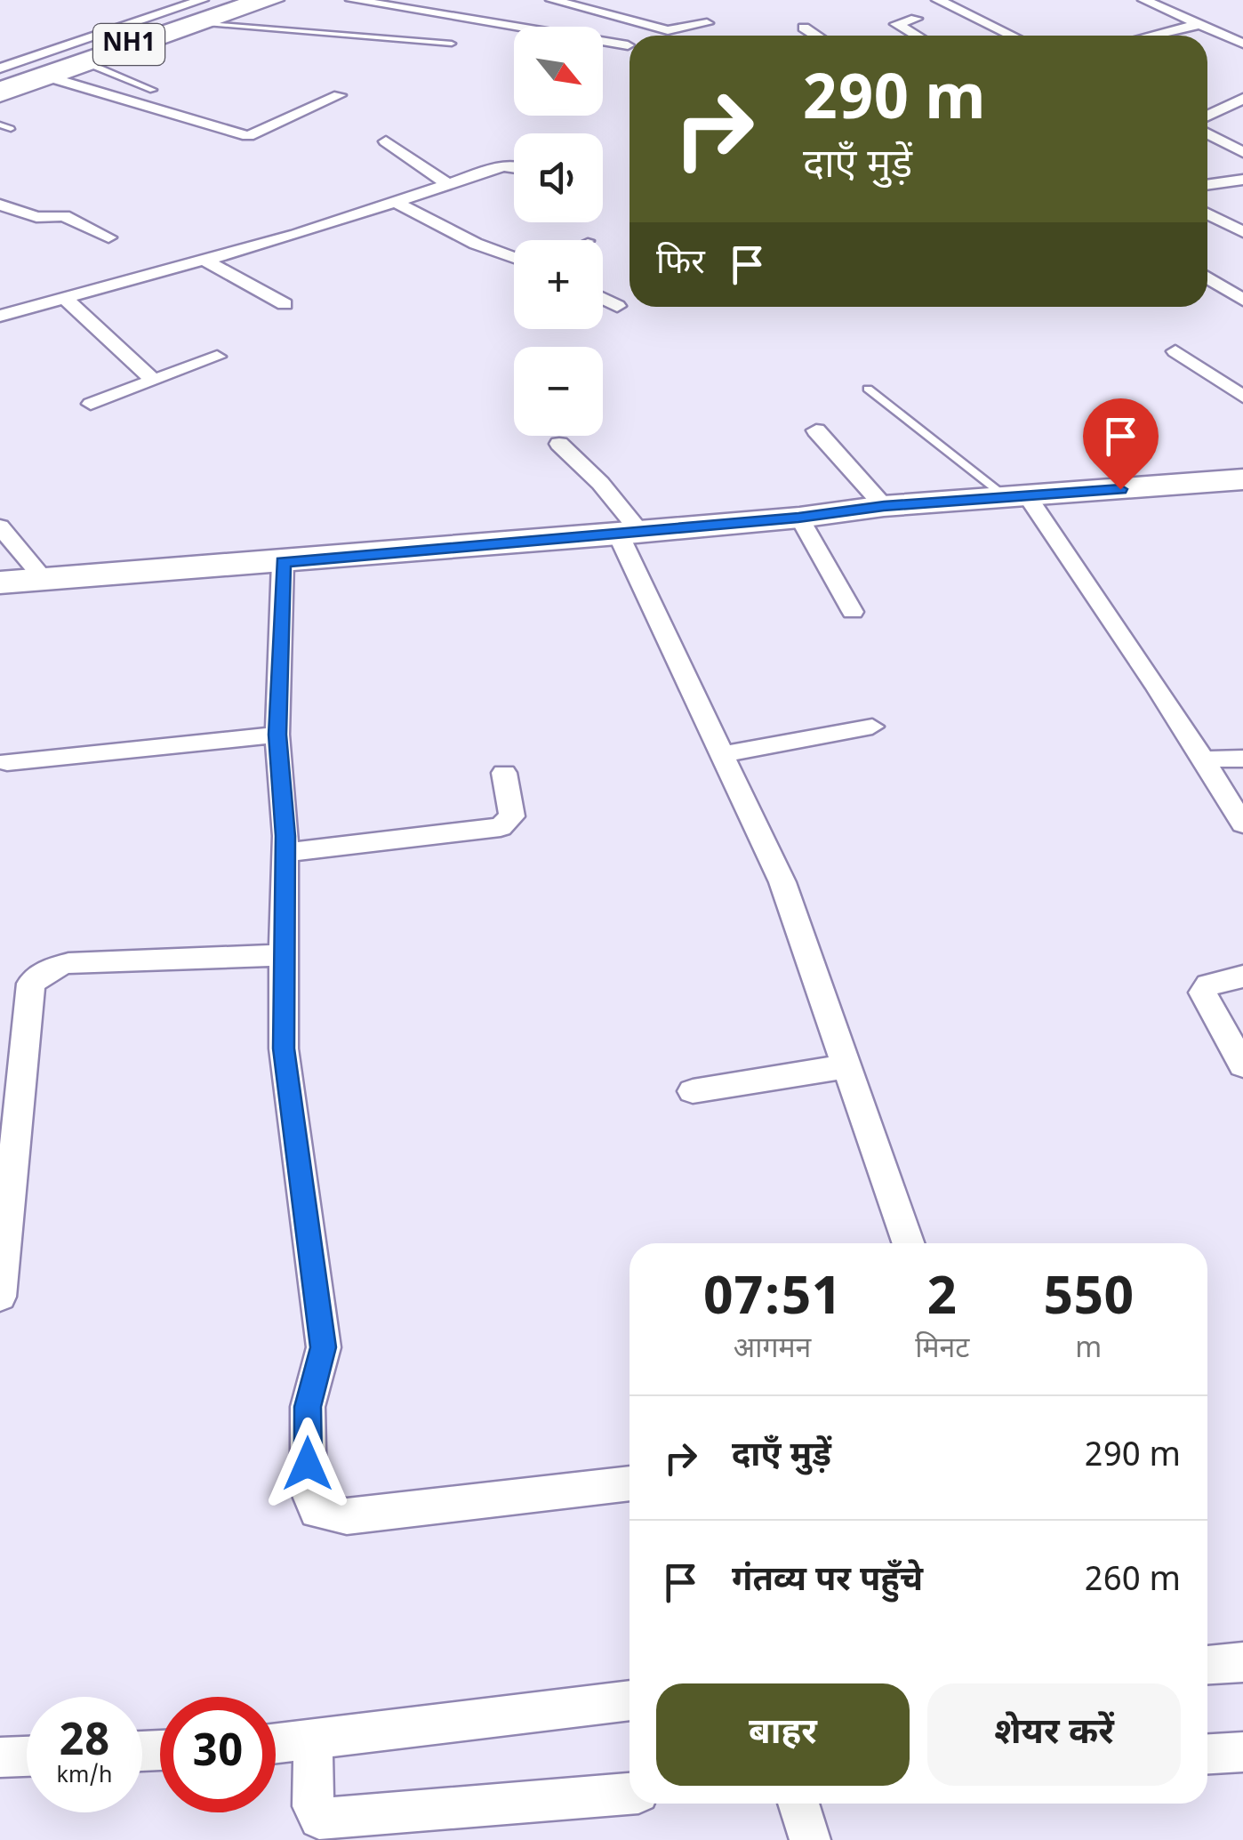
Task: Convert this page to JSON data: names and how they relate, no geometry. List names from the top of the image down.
{
  "streets": {
    "highway": ["NH1"]
  },
  "north": "bottom right",
  "page": {
    "map_buttons": ["+", "−"],
    "turn": ["290 m", "दाएँ मुड़ें"],
    "then": "फिर",
    "eta": [
      "07:51",
      "आगमन",
      "2",
      "मिनट",
      "550",
      "m"
    ],
    "list": [
      {
        "name": "दाएँ मुड़ें",
        "value": "290 m"
      },
      {
        "name": "गंतव्य पर पहुँचे",
        "value": "260 m"
      }
    ],
    "buttons": ["बाहर", "शेयर करें"],
    "speed": "28 km/h",
    "limit": "30"
  }
}
